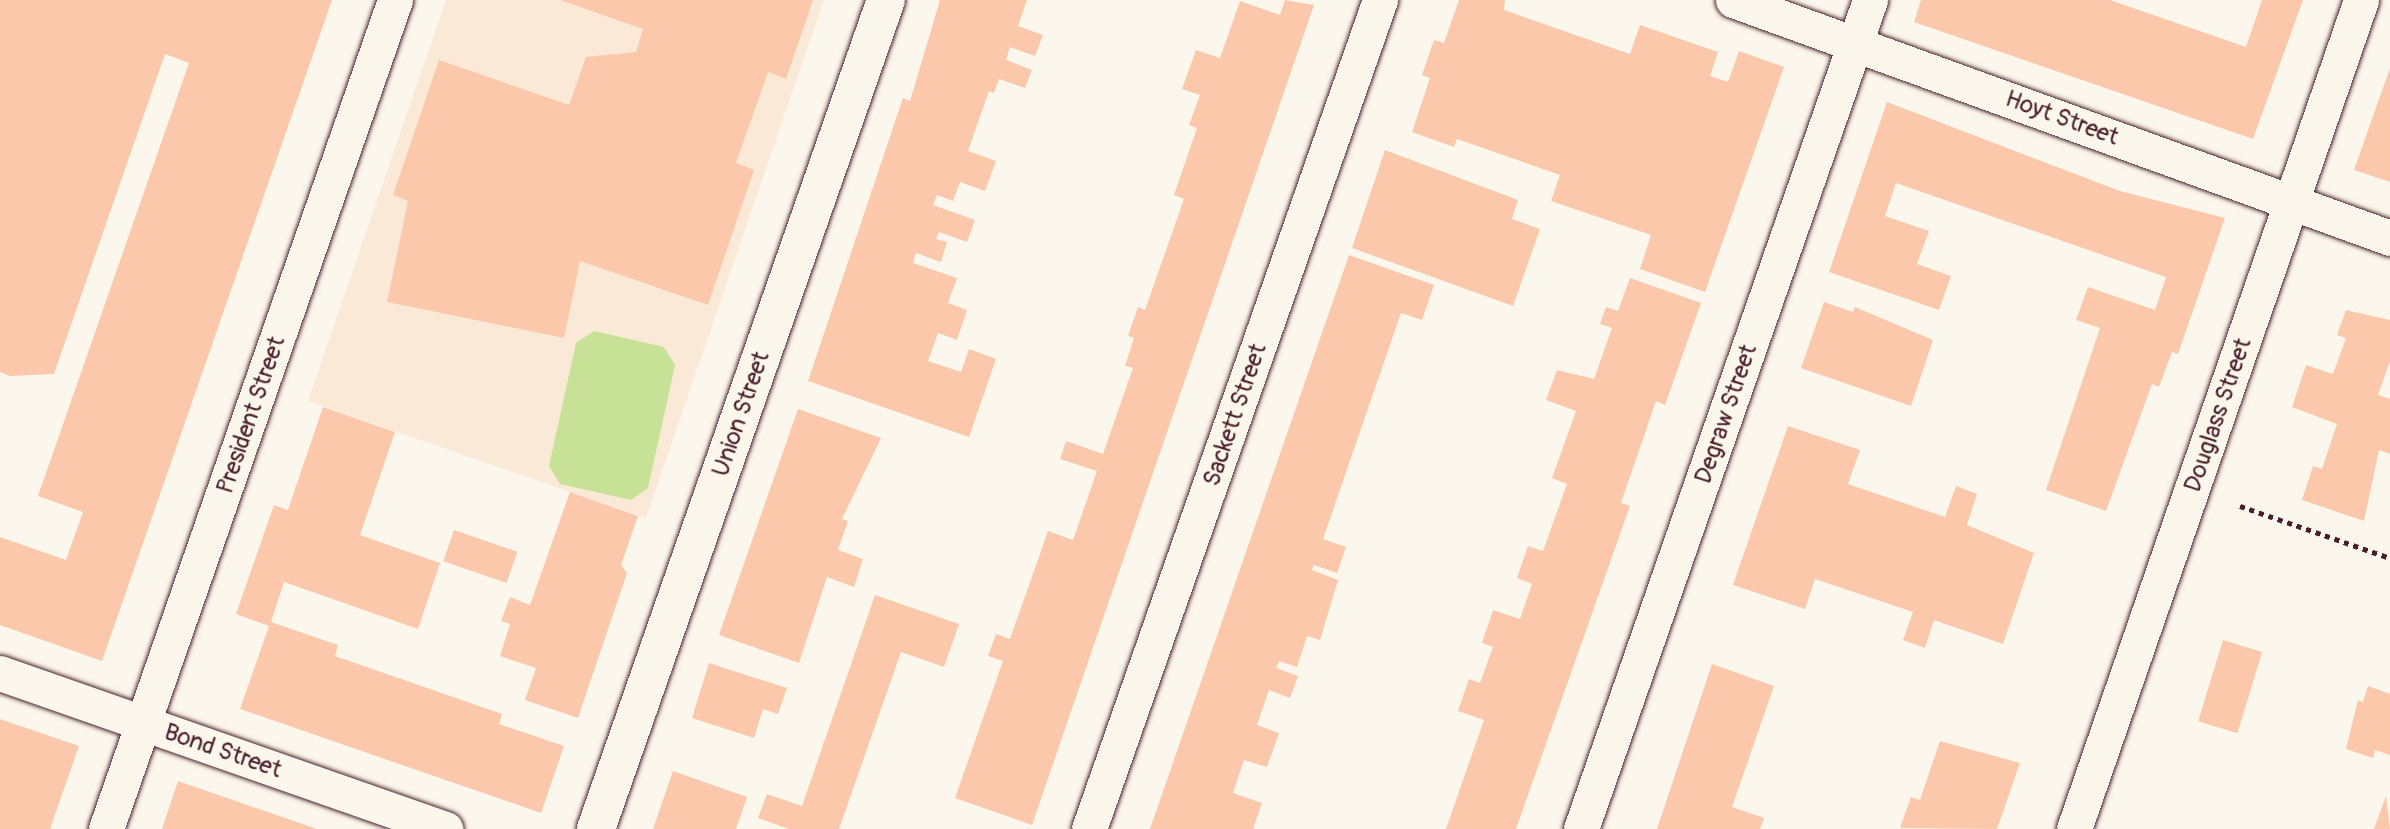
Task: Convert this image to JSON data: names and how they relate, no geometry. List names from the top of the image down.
{
  "streets": {
    "street": [
      "Hoyt Street",
      "Union Street",
      "Degraw Street",
      "President Street",
      "Sackett Street",
      "Douglass Street",
      "Bond Street"
    ]
  },
  "crossings": [
    ["Hoyt Street", "Degraw Street"],
    ["Hoyt Street", "Douglass Street"],
    ["President Street", "Bond Street"]
  ]
}
